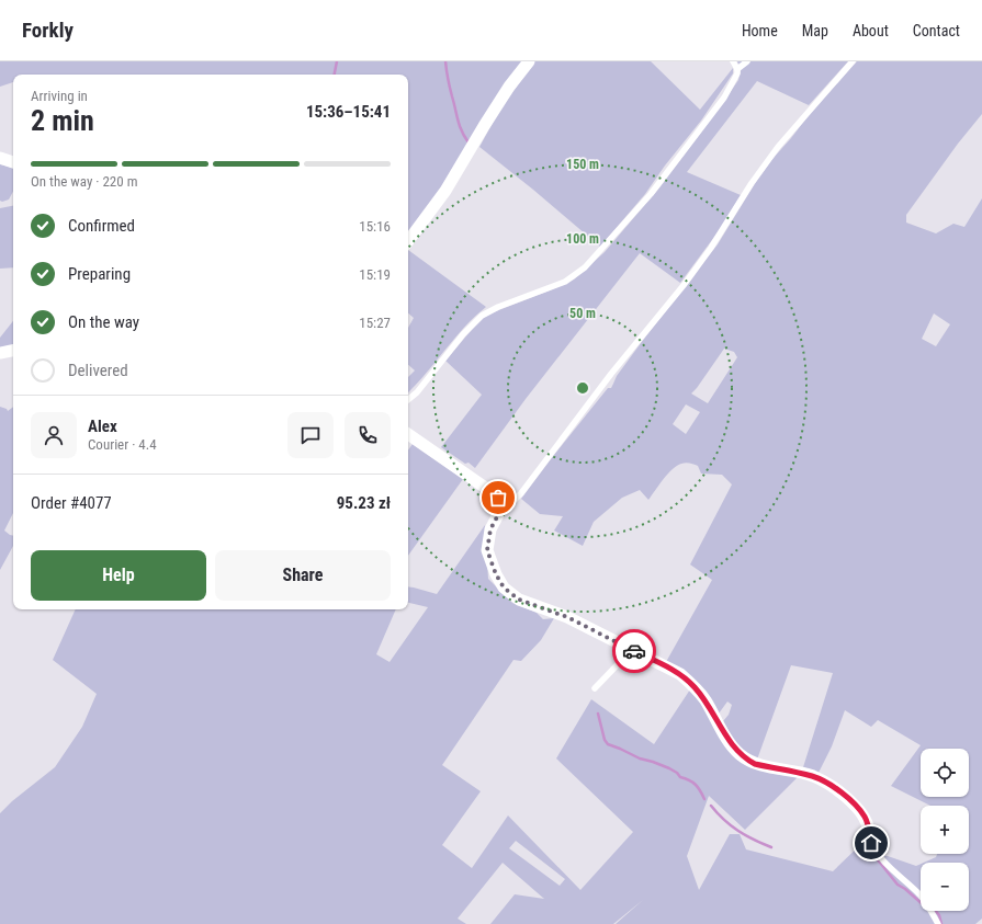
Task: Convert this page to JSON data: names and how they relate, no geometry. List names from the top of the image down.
{
  "page": {
    "header": "Forkly",
    "nav": [
      "Home",
      "Map",
      "About",
      "Contact"
    ],
    "heading": ["2 min", "Arriving in", "15:36–15:41"],
    "panel": [
      "Alex",
      "Courier · 4.4",
      "Order #4077",
      "95.23 zł"
    ],
    "bar": "On the way · 220 m",
    "list": [
      ["Confirmed", "15:16"],
      ["Preparing", "15:19"],
      ["On the way", "15:27"],
      "Delivered"
    ],
    "buttons": ["Help", "Share"],
    "map_buttons": ["+", "−"]
  },
  "rings": ["150 m", "100 m", "50 m"]
}
